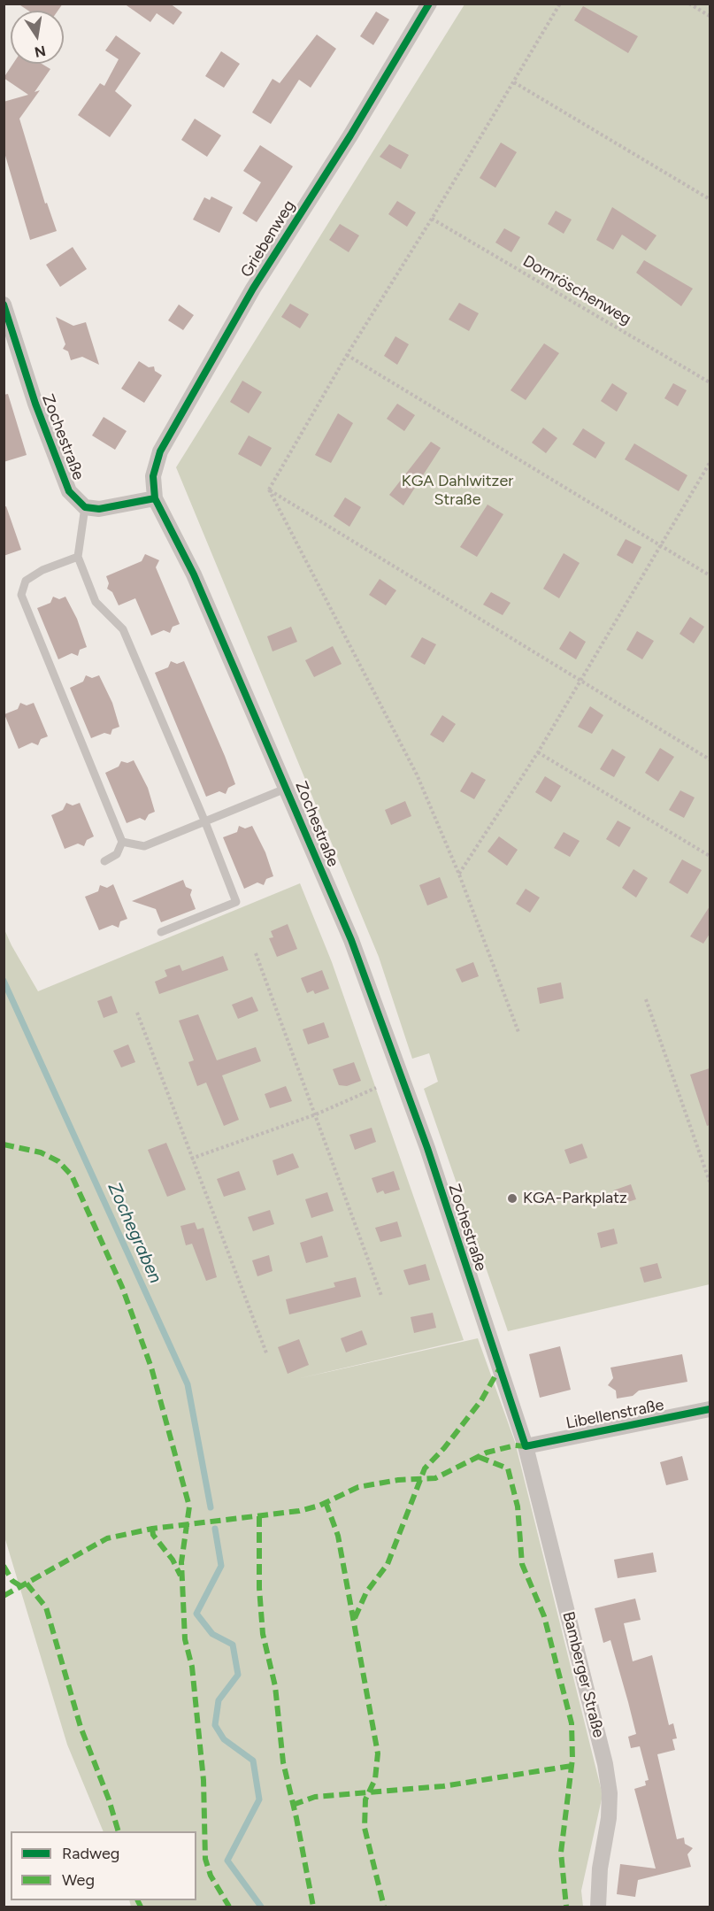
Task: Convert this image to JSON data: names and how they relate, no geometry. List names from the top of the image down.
{
  "streets": {
    "street": [
      "Griebenweg",
      "Zochestraße",
      "Libellenstraße",
      "Bamberger Straße"
    ],
    "path": ["Dornröschenweg"]
  },
  "crossings": [
    ["Griebenweg", "Zochestraße"],
    ["Zochestraße", "Libellenstraße"],
    ["Zochestraße", "Bamberger Straße"],
    ["Libellenstraße", "Bamberger Straße"]
  ],
  "water": ["Zochegraben"],
  "parks": ["KGA Dahlwitzer Straße"],
  "places": ["KGA-Parkplatz"],
  "legend": ["Radweg", "Weg"],
  "north": "bottom"
}
